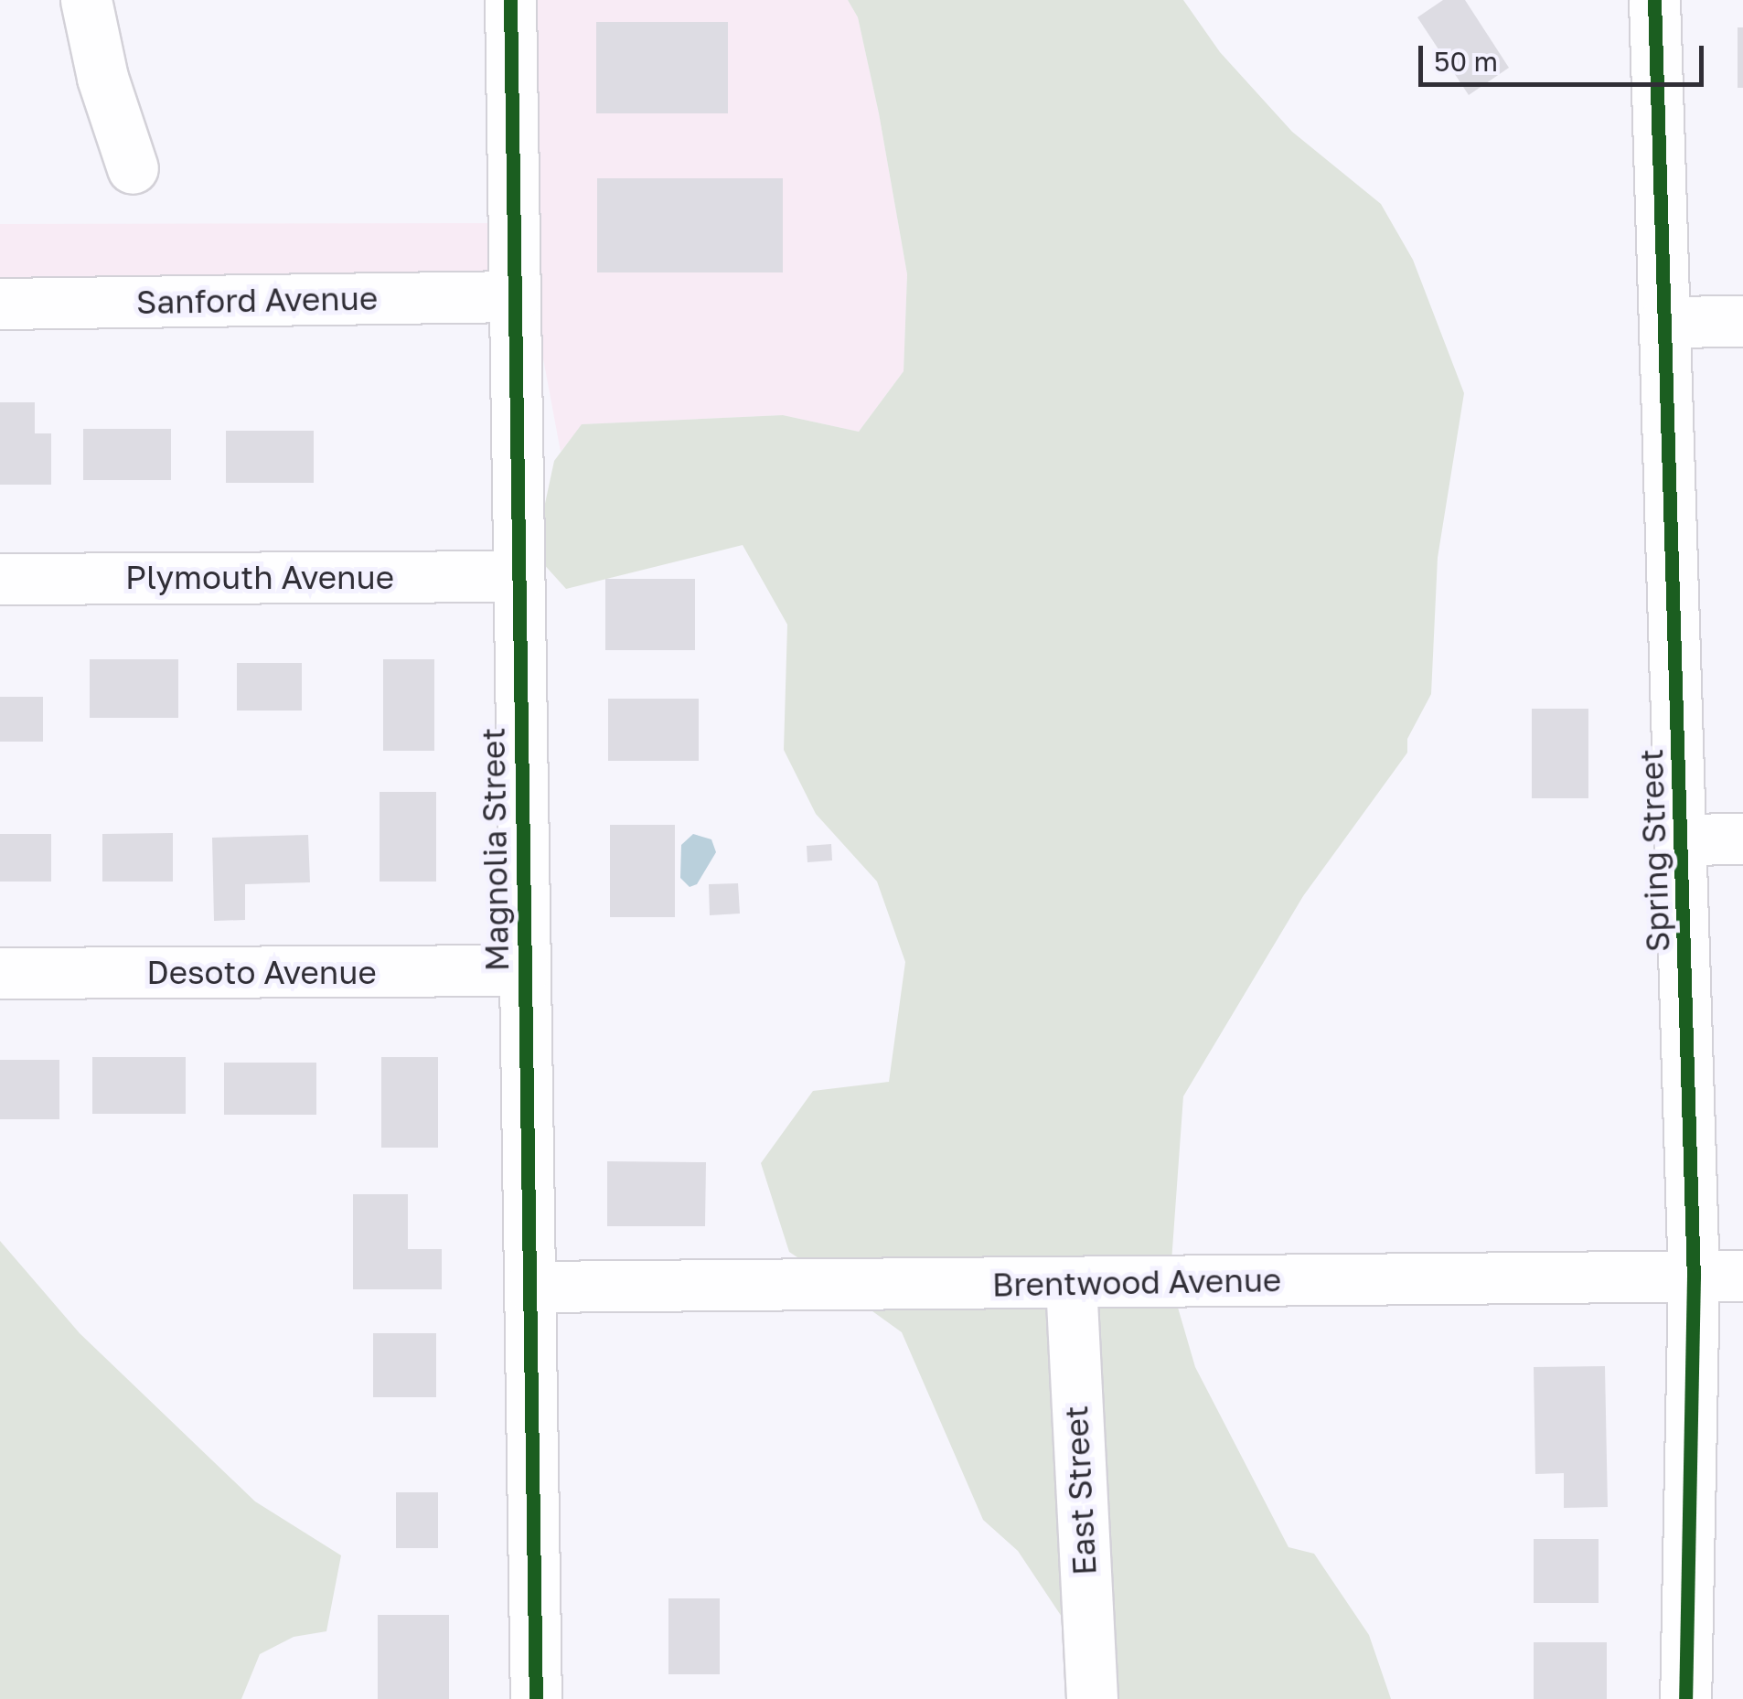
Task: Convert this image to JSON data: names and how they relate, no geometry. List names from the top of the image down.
{
  "streets": {
    "street": [
      "Sanford Avenue",
      "Plymouth Avenue",
      "Magnolia Street",
      "Spring Street",
      "Desoto Avenue",
      "Brentwood Avenue",
      "East Street"
    ]
  },
  "crossings": [
    ["Sanford Avenue", "Magnolia Street"],
    ["Plymouth Avenue", "Magnolia Street"],
    ["Magnolia Street", "Desoto Avenue"],
    ["Magnolia Street", "Brentwood Avenue"],
    ["Spring Street", "Brentwood Avenue"],
    ["Brentwood Avenue", "East Street"]
  ],
  "scale_bar": "50 m"
}
